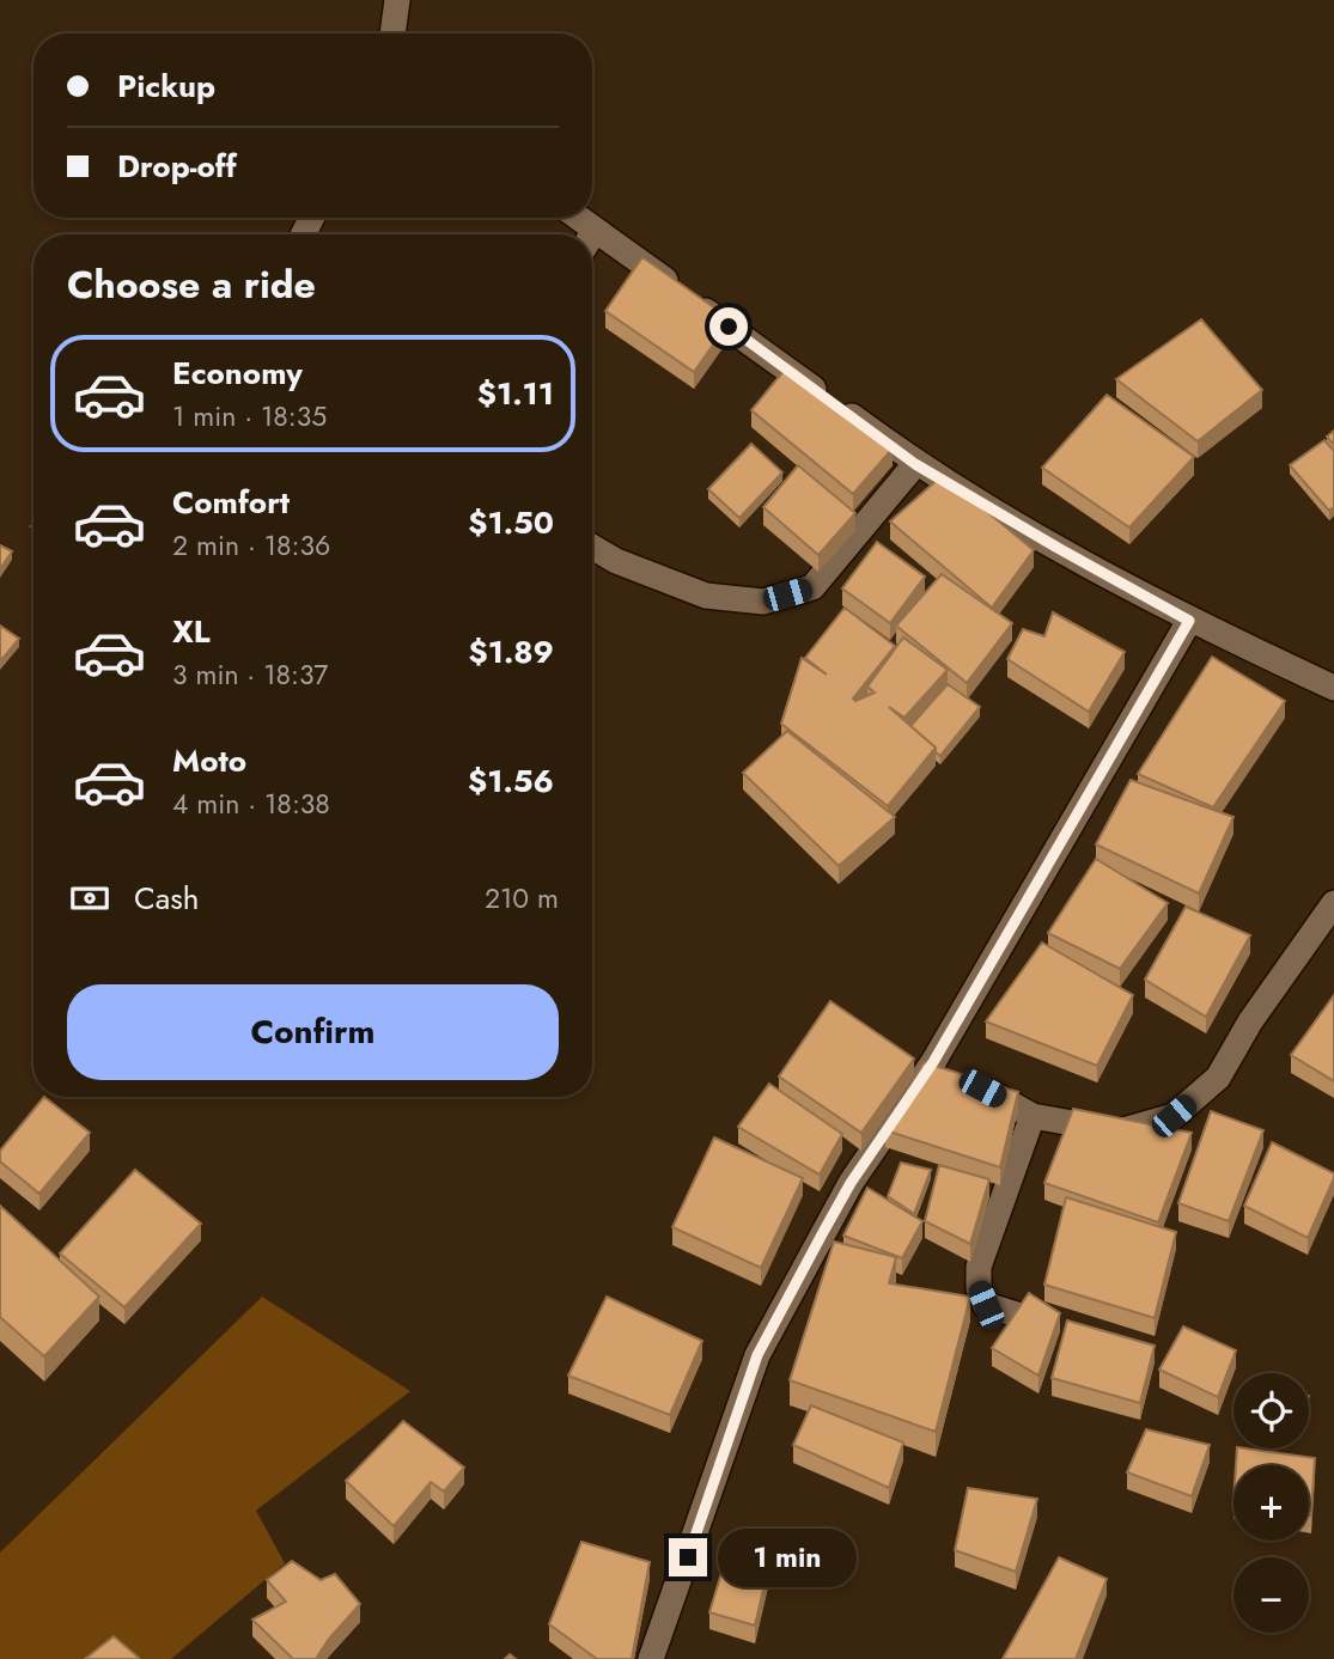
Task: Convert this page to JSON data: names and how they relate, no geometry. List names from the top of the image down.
{
  "page": {
    "banner": ["Pickup", "Drop-off"],
    "heading": "Choose a ride",
    "list": [
      {
        "name": "Economy",
        "note": "1 min · 18:35",
        "value": "$1.11"
      },
      {
        "name": "Comfort",
        "note": "2 min · 18:36",
        "value": "$1.50"
      },
      {
        "name": "XL",
        "note": "3 min · 18:37",
        "value": "$1.89"
      },
      {
        "name": "Moto",
        "note": "4 min · 18:38",
        "value": "$1.56"
      }
    ],
    "pay": ["Cash", "210 m"],
    "buttons": "Confirm",
    "map_buttons": ["+", "−"],
    "bubble": "1 min"
  }
}
